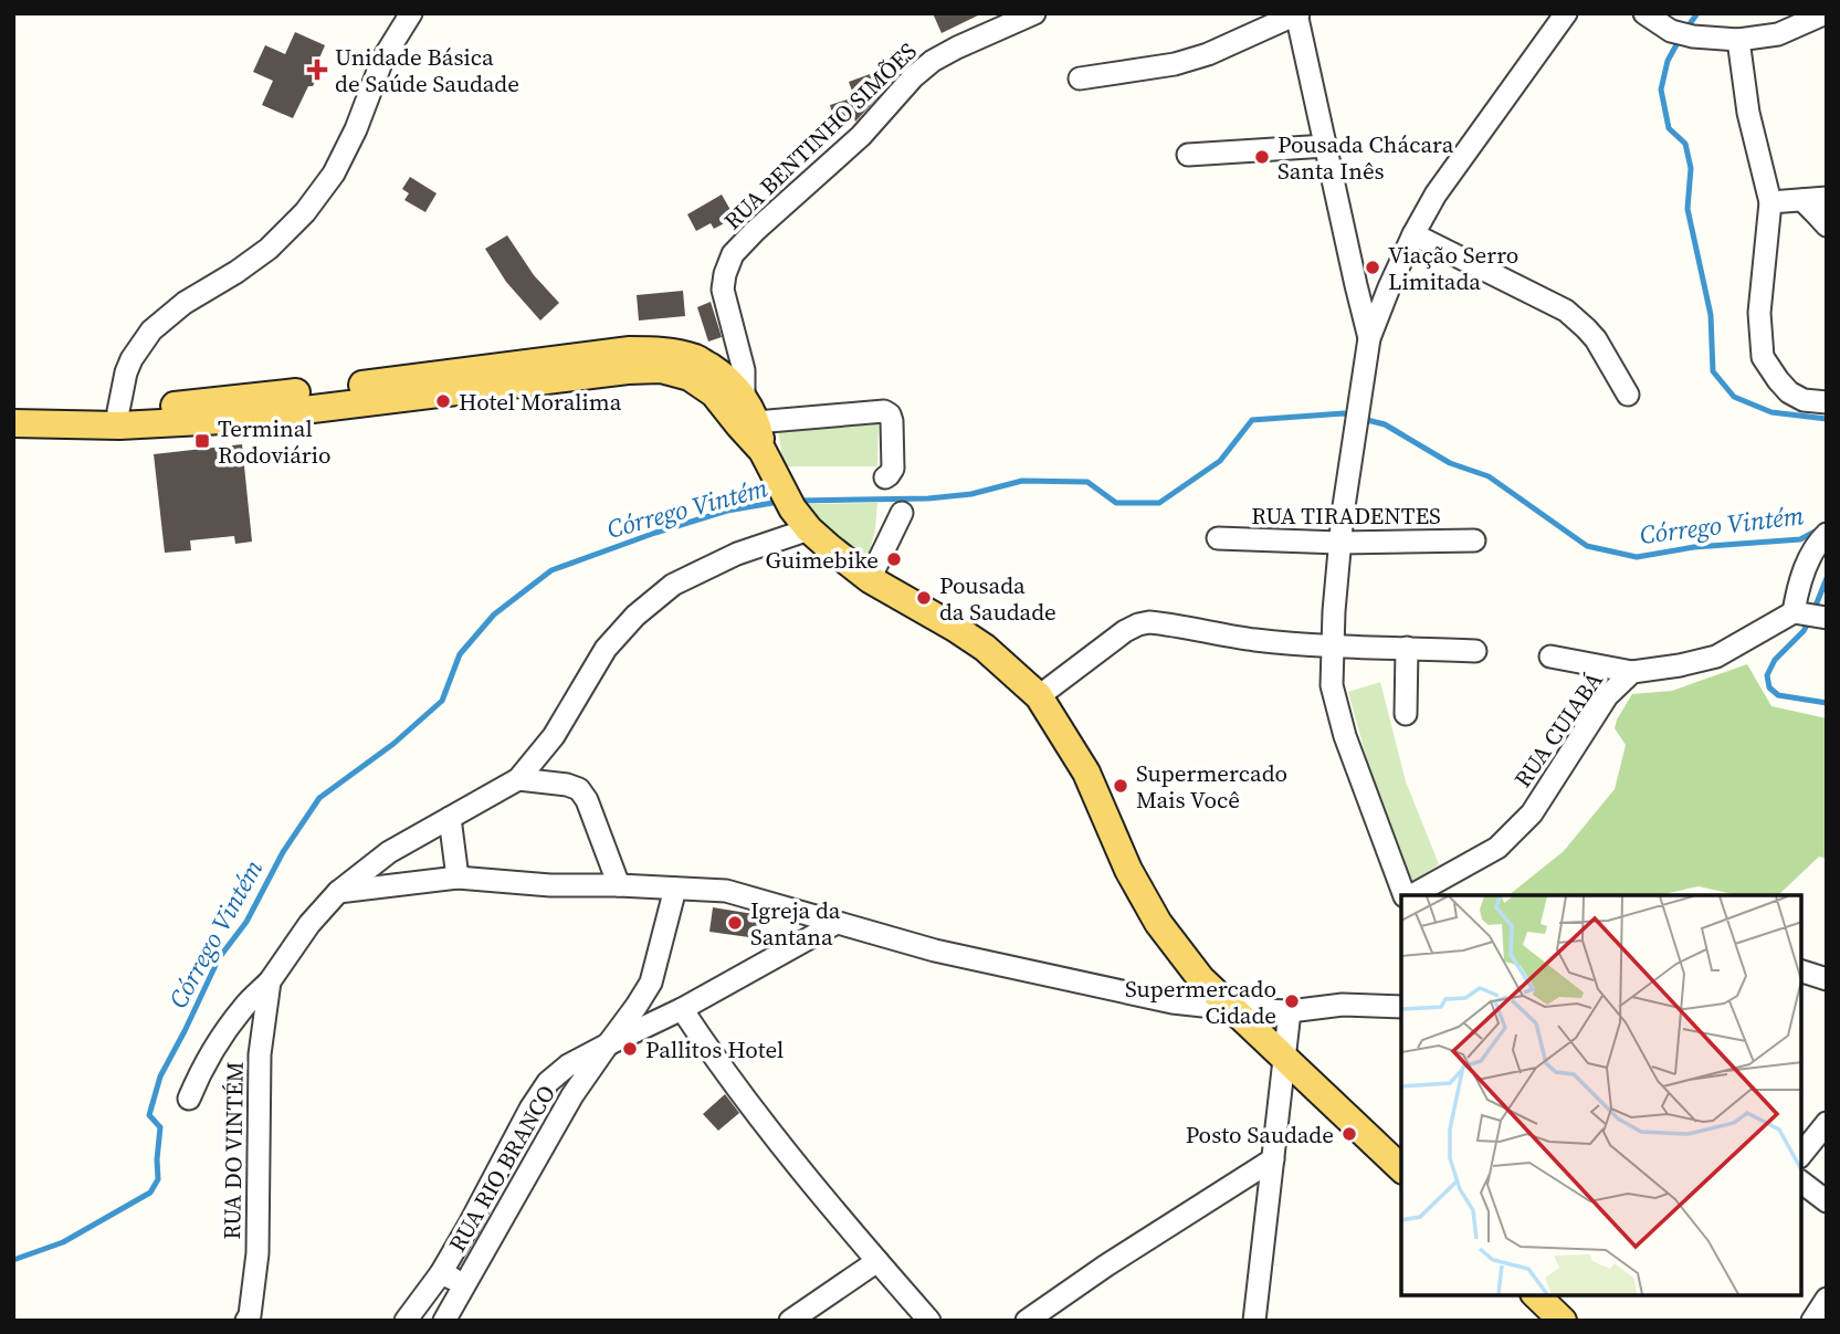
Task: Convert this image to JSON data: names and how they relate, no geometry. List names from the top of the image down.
{
  "streets": {
    "street": [
      "RUA BENTINHO SIMÕES",
      "RUA TIRADENTES",
      "RUA CUIABÁ",
      "RUA DO VINTÉM",
      "RUA RIO BRANCO"
    ]
  },
  "water": ["Córrego Vintém"],
  "places": {
    "health": ["Unidade Básica de Saúde Saudade"],
    "other": [
      "Pousada Chácara Santa Inês",
      "Viação Serro Limitada",
      "Hotel Moralima",
      "Guimebike",
      "Pousada da Saudade",
      "Supermercado Mais Você",
      "Igreja da Santana",
      "Supermercado Cidade",
      "Pallitos Hotel",
      "Posto Saudade"
    ],
    "transit": ["Terminal Rodoviário"]
  }
}
